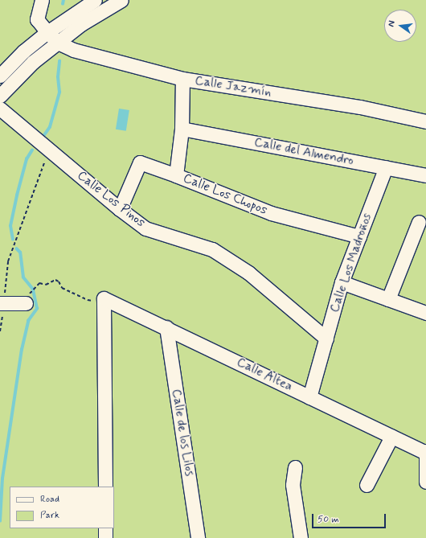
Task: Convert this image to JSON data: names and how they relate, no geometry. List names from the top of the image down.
{
  "streets": {
    "street": [
      "Calle Jazmín",
      "Calle del Almendro",
      "Calle Los Chopos",
      "Calle Los Pinos",
      "Calle Los Madroños",
      "Calle Altea",
      "Calle de los Lilos"
    ]
  },
  "crossings": [
    ["Calle del Almendro", "Calle Los Madroños"],
    ["Calle Los Chopos", "Calle Los Pinos"],
    ["Calle Los Chopos", "Calle Los Madroños"],
    ["Calle Los Pinos", "Calle Los Madroños"],
    ["Calle Los Madroños", "Calle Altea"],
    ["Calle Altea", "Calle de los Lilos"]
  ],
  "legend": ["Road", "Park"],
  "scale_bar": "50 m",
  "north": "left"
}
